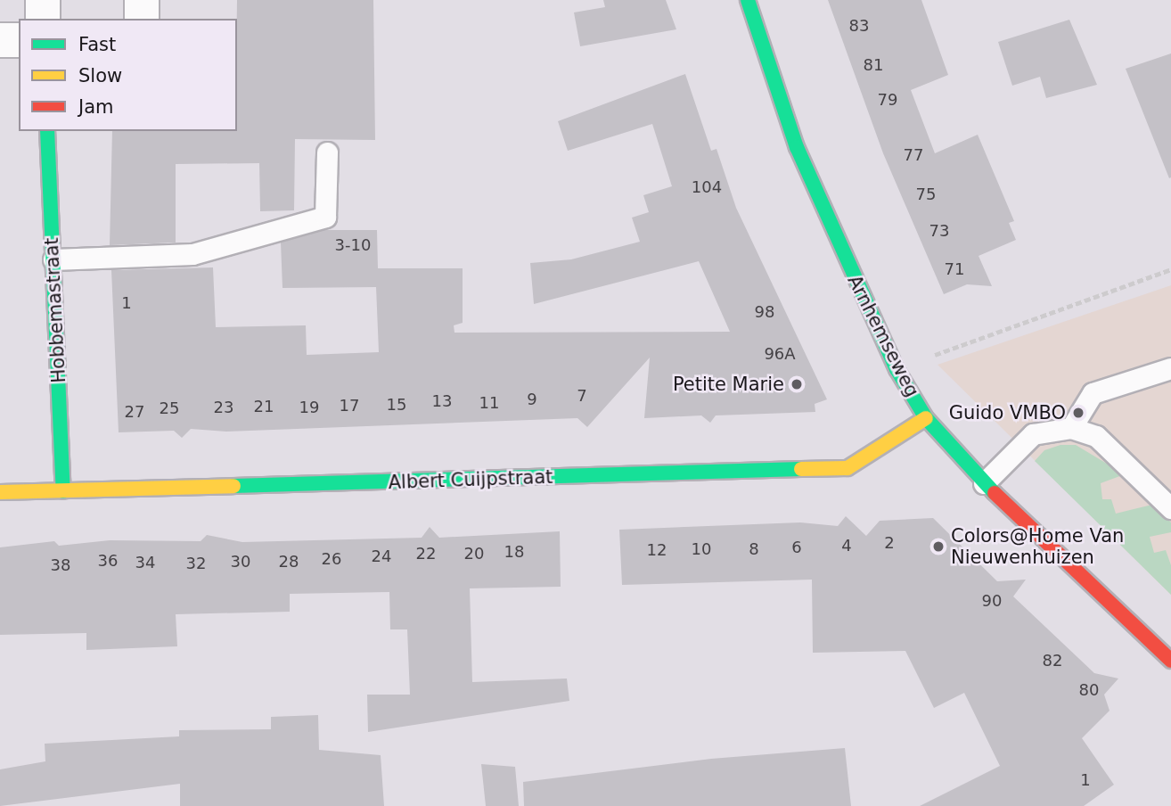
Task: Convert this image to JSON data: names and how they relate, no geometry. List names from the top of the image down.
{
  "streets": {
    "street": ["Hobbemastraat", "Arnhemseweg", "Albert Cuijpstraat"]
  },
  "crossings": [
    ["Hobbemastraat", "Albert Cuijpstraat"],
    ["Arnhemseweg", "Albert Cuijpstraat"]
  ],
  "places": ["Petite Marie", "Guido VMBO", "Colors@Home Van Nieuwenhuizen"],
  "house_numbers": [
    "83",
    "81",
    "79",
    "77",
    "104",
    "75",
    "73",
    "3-10",
    "71",
    "1",
    "98",
    "96A",
    "7",
    "9",
    "13",
    "11",
    "15",
    "17",
    "21",
    "23",
    "19",
    "25",
    "27",
    "2",
    "4",
    "6",
    "10",
    "8",
    "12",
    "18",
    "22",
    "20",
    "24",
    "26",
    "36",
    "30",
    "28",
    "34",
    "32",
    "38",
    "90",
    "82",
    "80",
    "1"
  ],
  "legend": ["Fast", "Slow", "Jam"]
}
